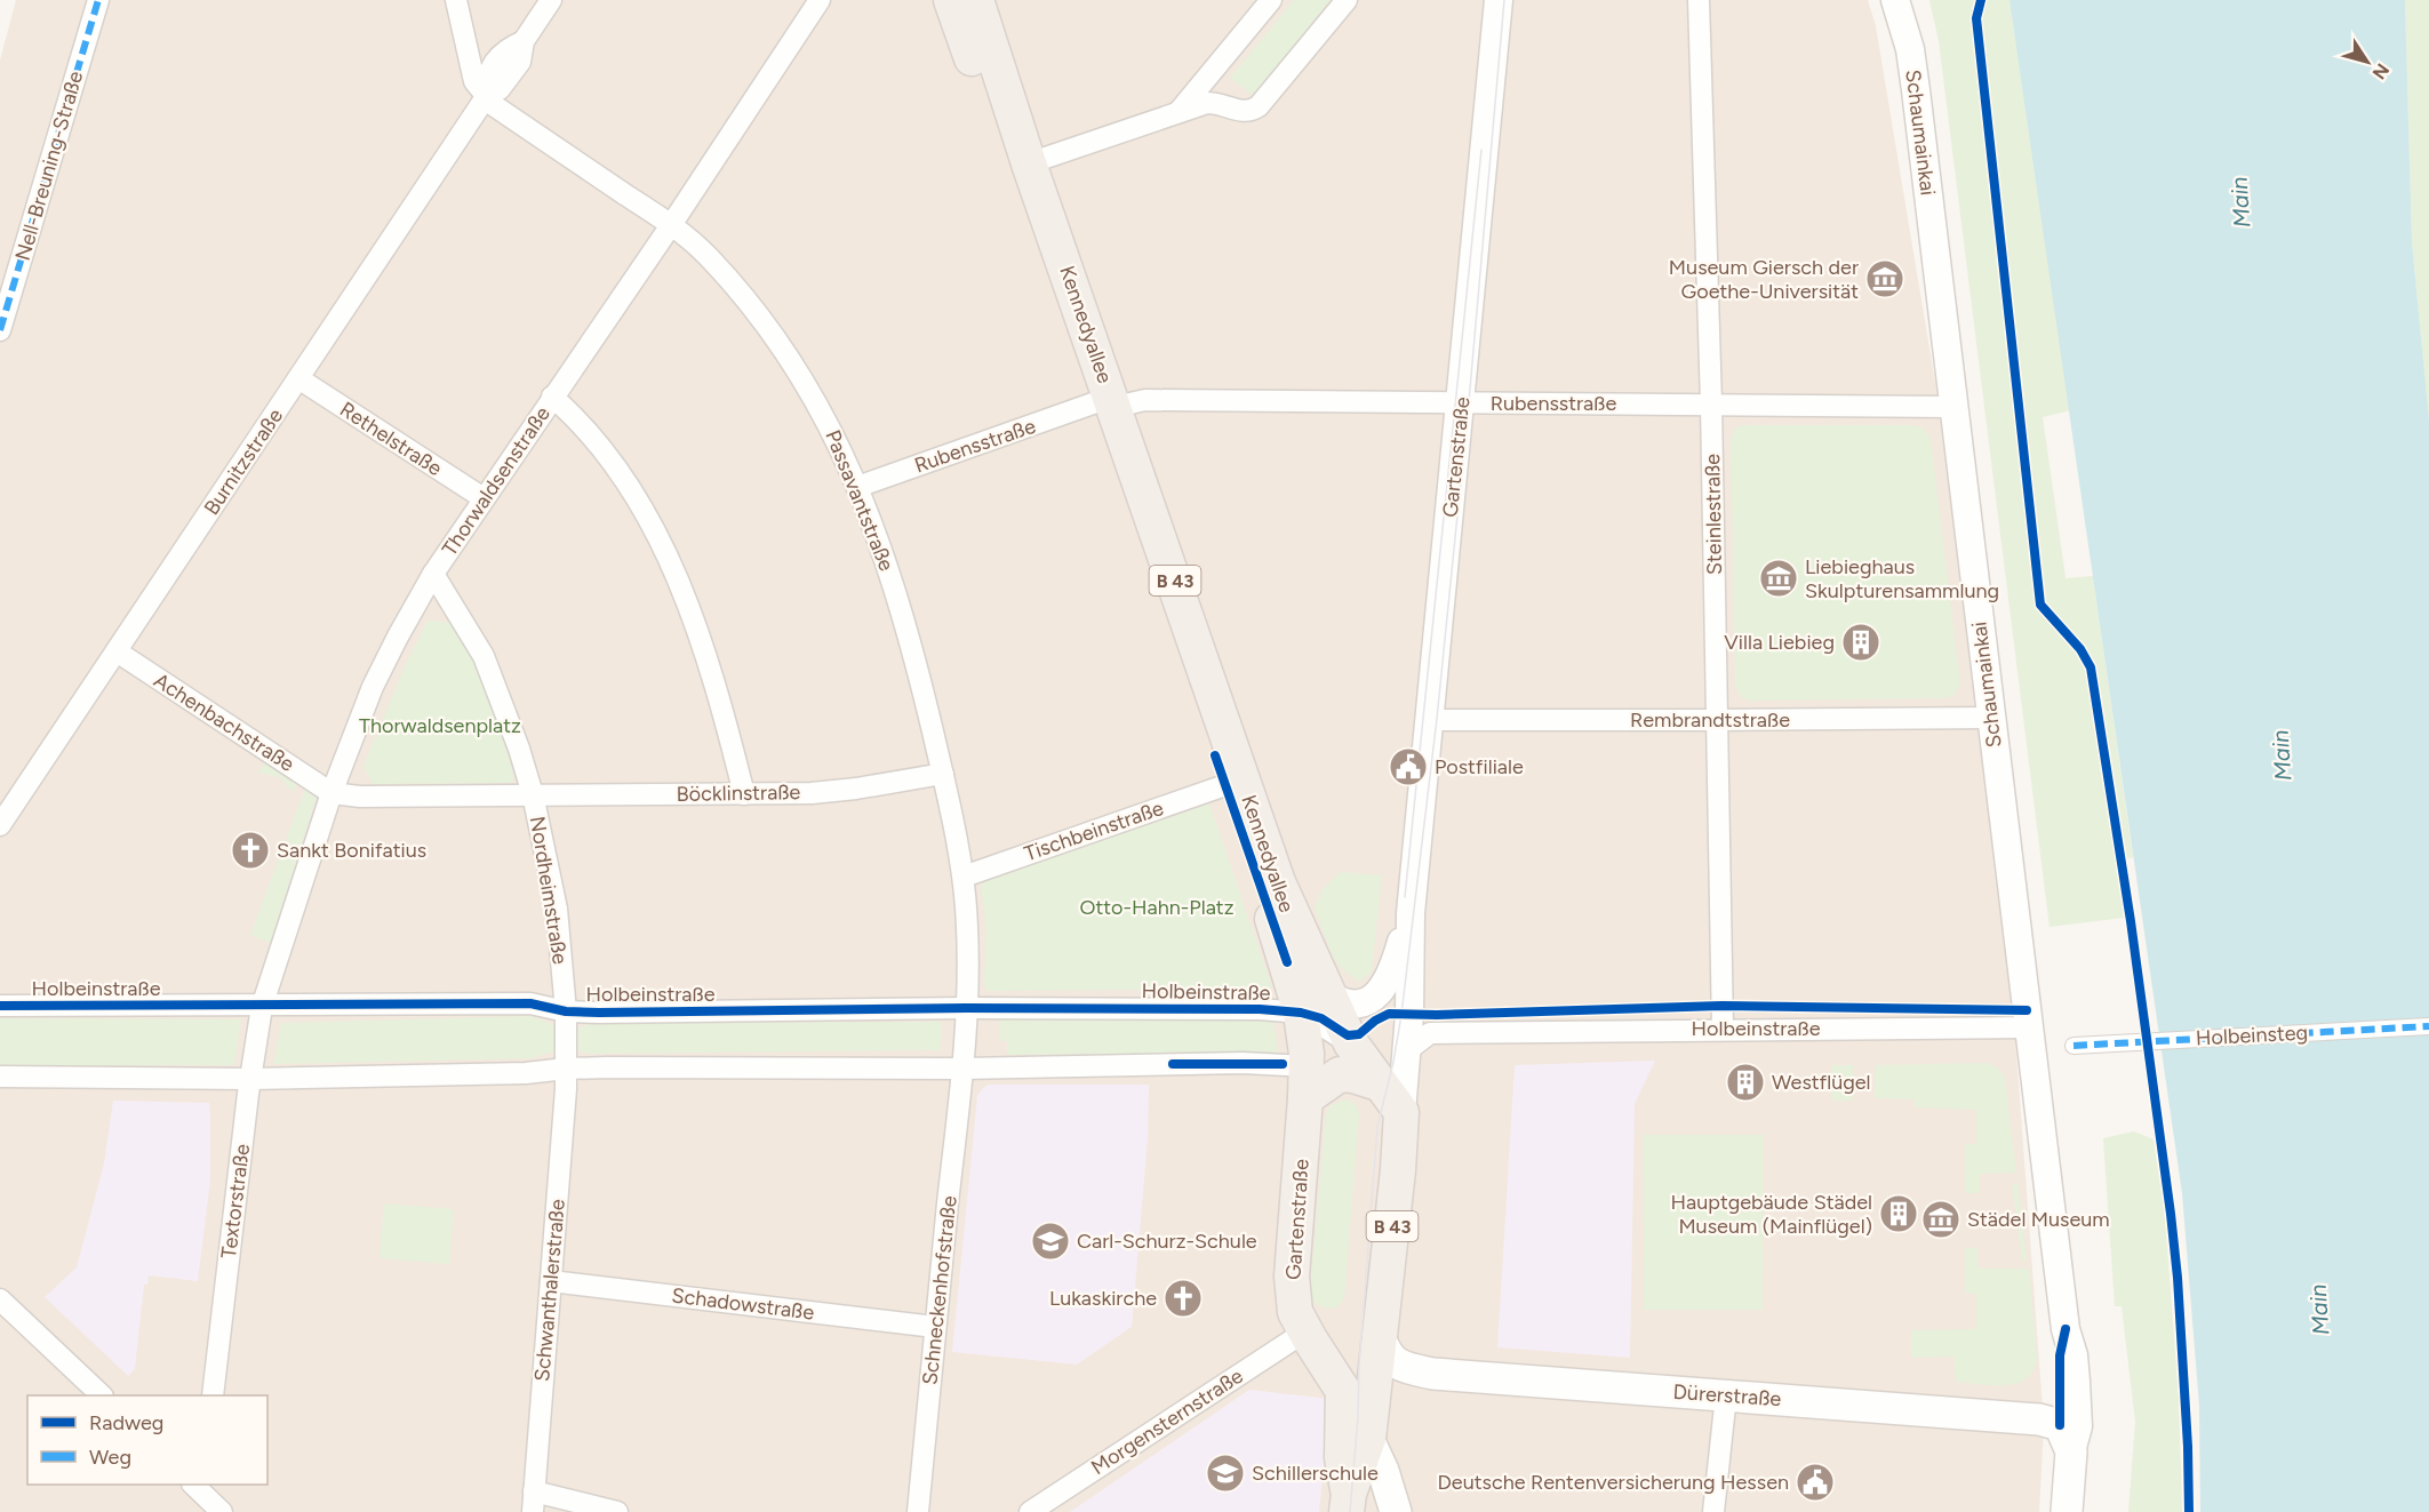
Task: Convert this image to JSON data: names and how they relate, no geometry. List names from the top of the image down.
{
  "streets": {
    "main road": [
      "Schaumainkai",
      "Kennedyallee",
      "Gartenstraße",
      "B 43",
      "Dürerstraße"
    ],
    "street": [
      "Nell-Breuning-Straße",
      "Rubensstraße",
      "Rethelstraße",
      "Burnitzstraße",
      "Thorwaldsenstraße",
      "Passavantstraße",
      "Steinlestraße",
      "Rembrandtstraße",
      "Achenbachstraße",
      "Böcklinstraße",
      "Tischbeinstraße",
      "Nordheimstraße",
      "Holbeinstraße",
      "Holbeinsteg",
      "Textorstraße",
      "Schwanthalerstraße",
      "Schneckenhofstraße",
      "Schadowstraße",
      "Morgensternstraße"
    ]
  },
  "crossings": [
    ["Schaumainkai", "Rubensstraße"],
    ["Schaumainkai", "Rembrandtstraße"],
    ["Schaumainkai", "Holbeinstraße"],
    ["Schaumainkai", "Dürerstraße"],
    ["Kennedyallee", "Rubensstraße"],
    ["Kennedyallee", "Gartenstraße"],
    ["Kennedyallee", "B 43"],
    ["Kennedyallee", "Tischbeinstraße"],
    ["Rubensstraße", "Gartenstraße"],
    ["Rubensstraße", "Passavantstraße"],
    ["Rubensstraße", "Steinlestraße"],
    ["Rethelstraße", "Burnitzstraße"],
    ["Rethelstraße", "Thorwaldsenstraße"],
    ["Gartenstraße", "B 43"],
    ["Gartenstraße", "Rembrandtstraße"],
    ["Gartenstraße", "Holbeinstraße"],
    ["Gartenstraße", "Dürerstraße"],
    ["Gartenstraße", "Morgensternstraße"],
    ["Burnitzstraße", "Passavantstraße"],
    ["Burnitzstraße", "Achenbachstraße"],
    ["Thorwaldsenstraße", "Passavantstraße"],
    ["Thorwaldsenstraße", "Achenbachstraße"],
    ["Thorwaldsenstraße", "Holbeinstraße"],
    ["Thorwaldsenstraße", "Textorstraße"],
    ["Passavantstraße", "Böcklinstraße"],
    ["Passavantstraße", "Tischbeinstraße"],
    ["Passavantstraße", "Holbeinstraße"],
    ["Steinlestraße", "Rembrandtstraße"],
    ["Steinlestraße", "Holbeinstraße"],
    ["Böcklinstraße", "Nordheimstraße"],
    ["Nordheimstraße", "Holbeinstraße"],
    ["Nordheimstraße", "Schwanthalerstraße"],
    ["Holbeinstraße", "Textorstraße"],
    ["Schwanthalerstraße", "Schadowstraße"],
    ["Schneckenhofstraße", "Schadowstraße"]
  ],
  "water": ["Main"],
  "parks": ["Thorwaldsenplatz", "Otto-Hahn-Platz"],
  "places": {
    "museum": ["Museum Giersch der Goethe-Universität", "Liebieghaus Skulpturensammlung", "Städel Museum"],
    "building": ["Villa Liebieg", "Westflügel", "Hauptgebäude Städel Museum (Mainflügel)"],
    "public building": ["Postfiliale", "Deutsche Rentenversicherung Hessen"],
    "church": ["Sankt Bonifatius", "Lukaskirche"],
    "school or university": ["Carl-Schurz-Schule", "Schillerschule"]
  },
  "legend": ["Radweg", "Weg"],
  "north": "bottom right"
}
